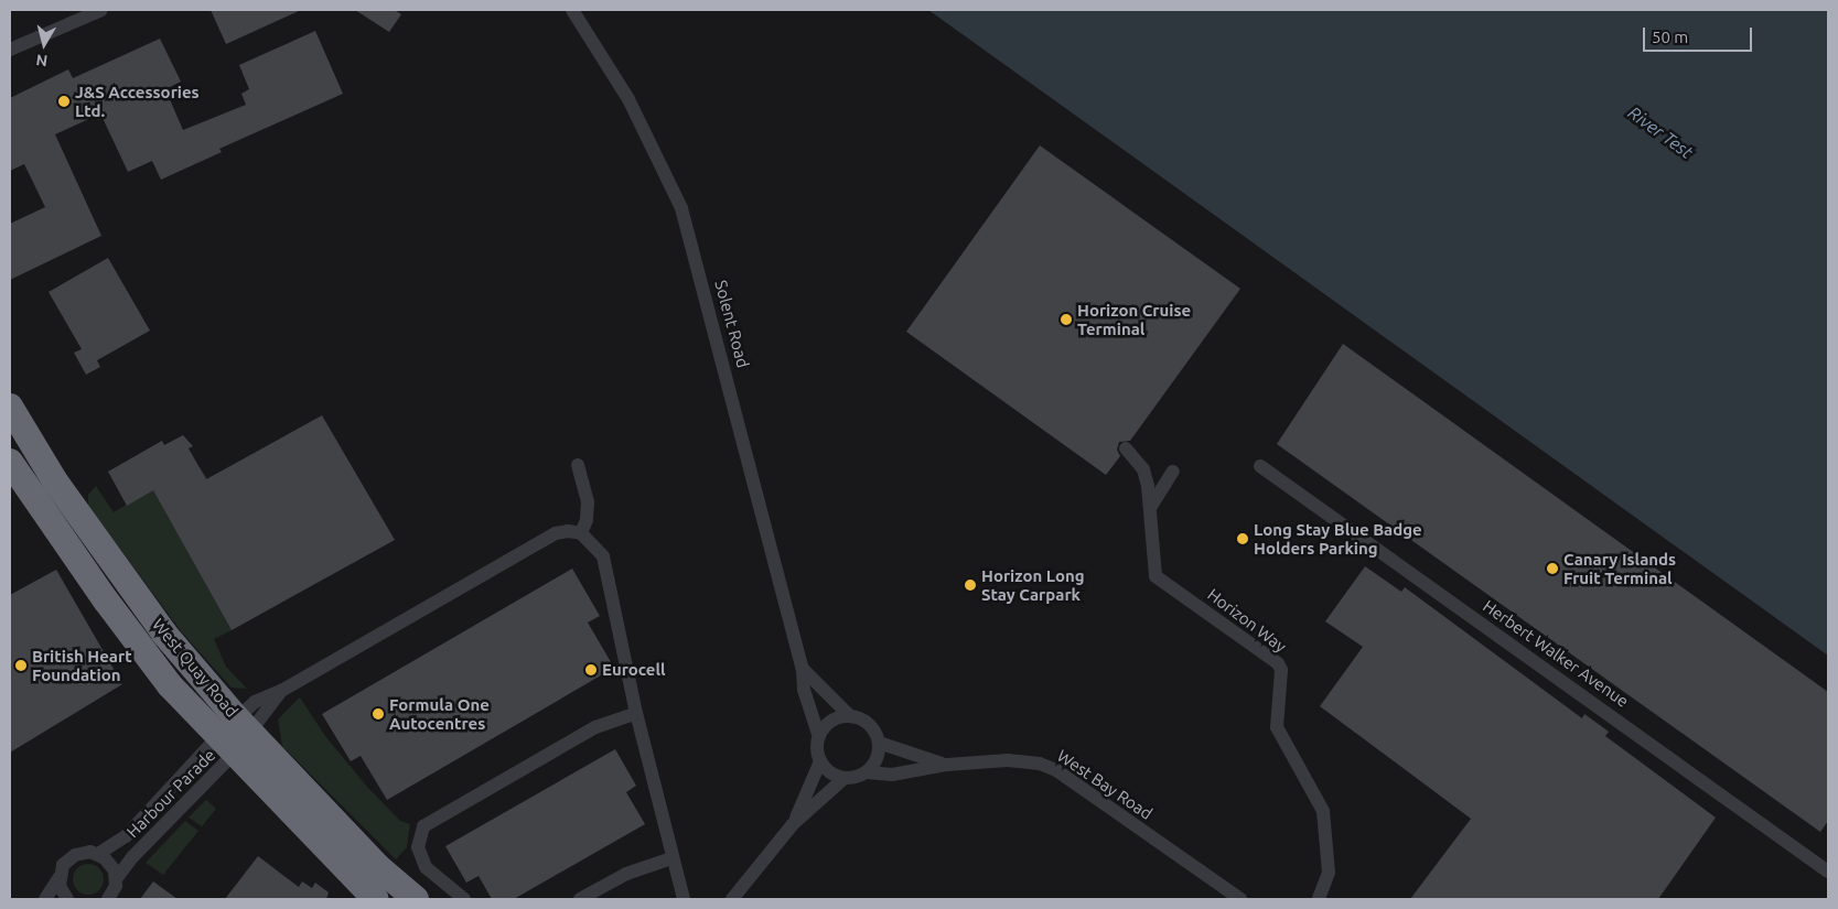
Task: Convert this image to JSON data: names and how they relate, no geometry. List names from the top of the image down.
{
  "streets": {
    "highway": ["West Quay Road"],
    "street": [
      "Solent Road",
      "Horizon Way",
      "Herbert Walker Avenue",
      "West Bay Road",
      "Harbour Parade"
    ]
  },
  "crossings": [
    ["Solent Road", "West Bay Road"],
    ["West Quay Road", "Harbour Parade"]
  ],
  "water": ["River Test"],
  "places": [
    "J&S Accessories Ltd.",
    "Horizon Cruise Terminal",
    "Long Stay Blue Badge Holders Parking",
    "Canary Islands Fruit Terminal",
    "Horizon Long Stay Carpark",
    "British Heart Foundation",
    "Eurocell",
    "Formula One Autocentres"
  ],
  "scale_bar": "50 m",
  "north": "bottom"
}
